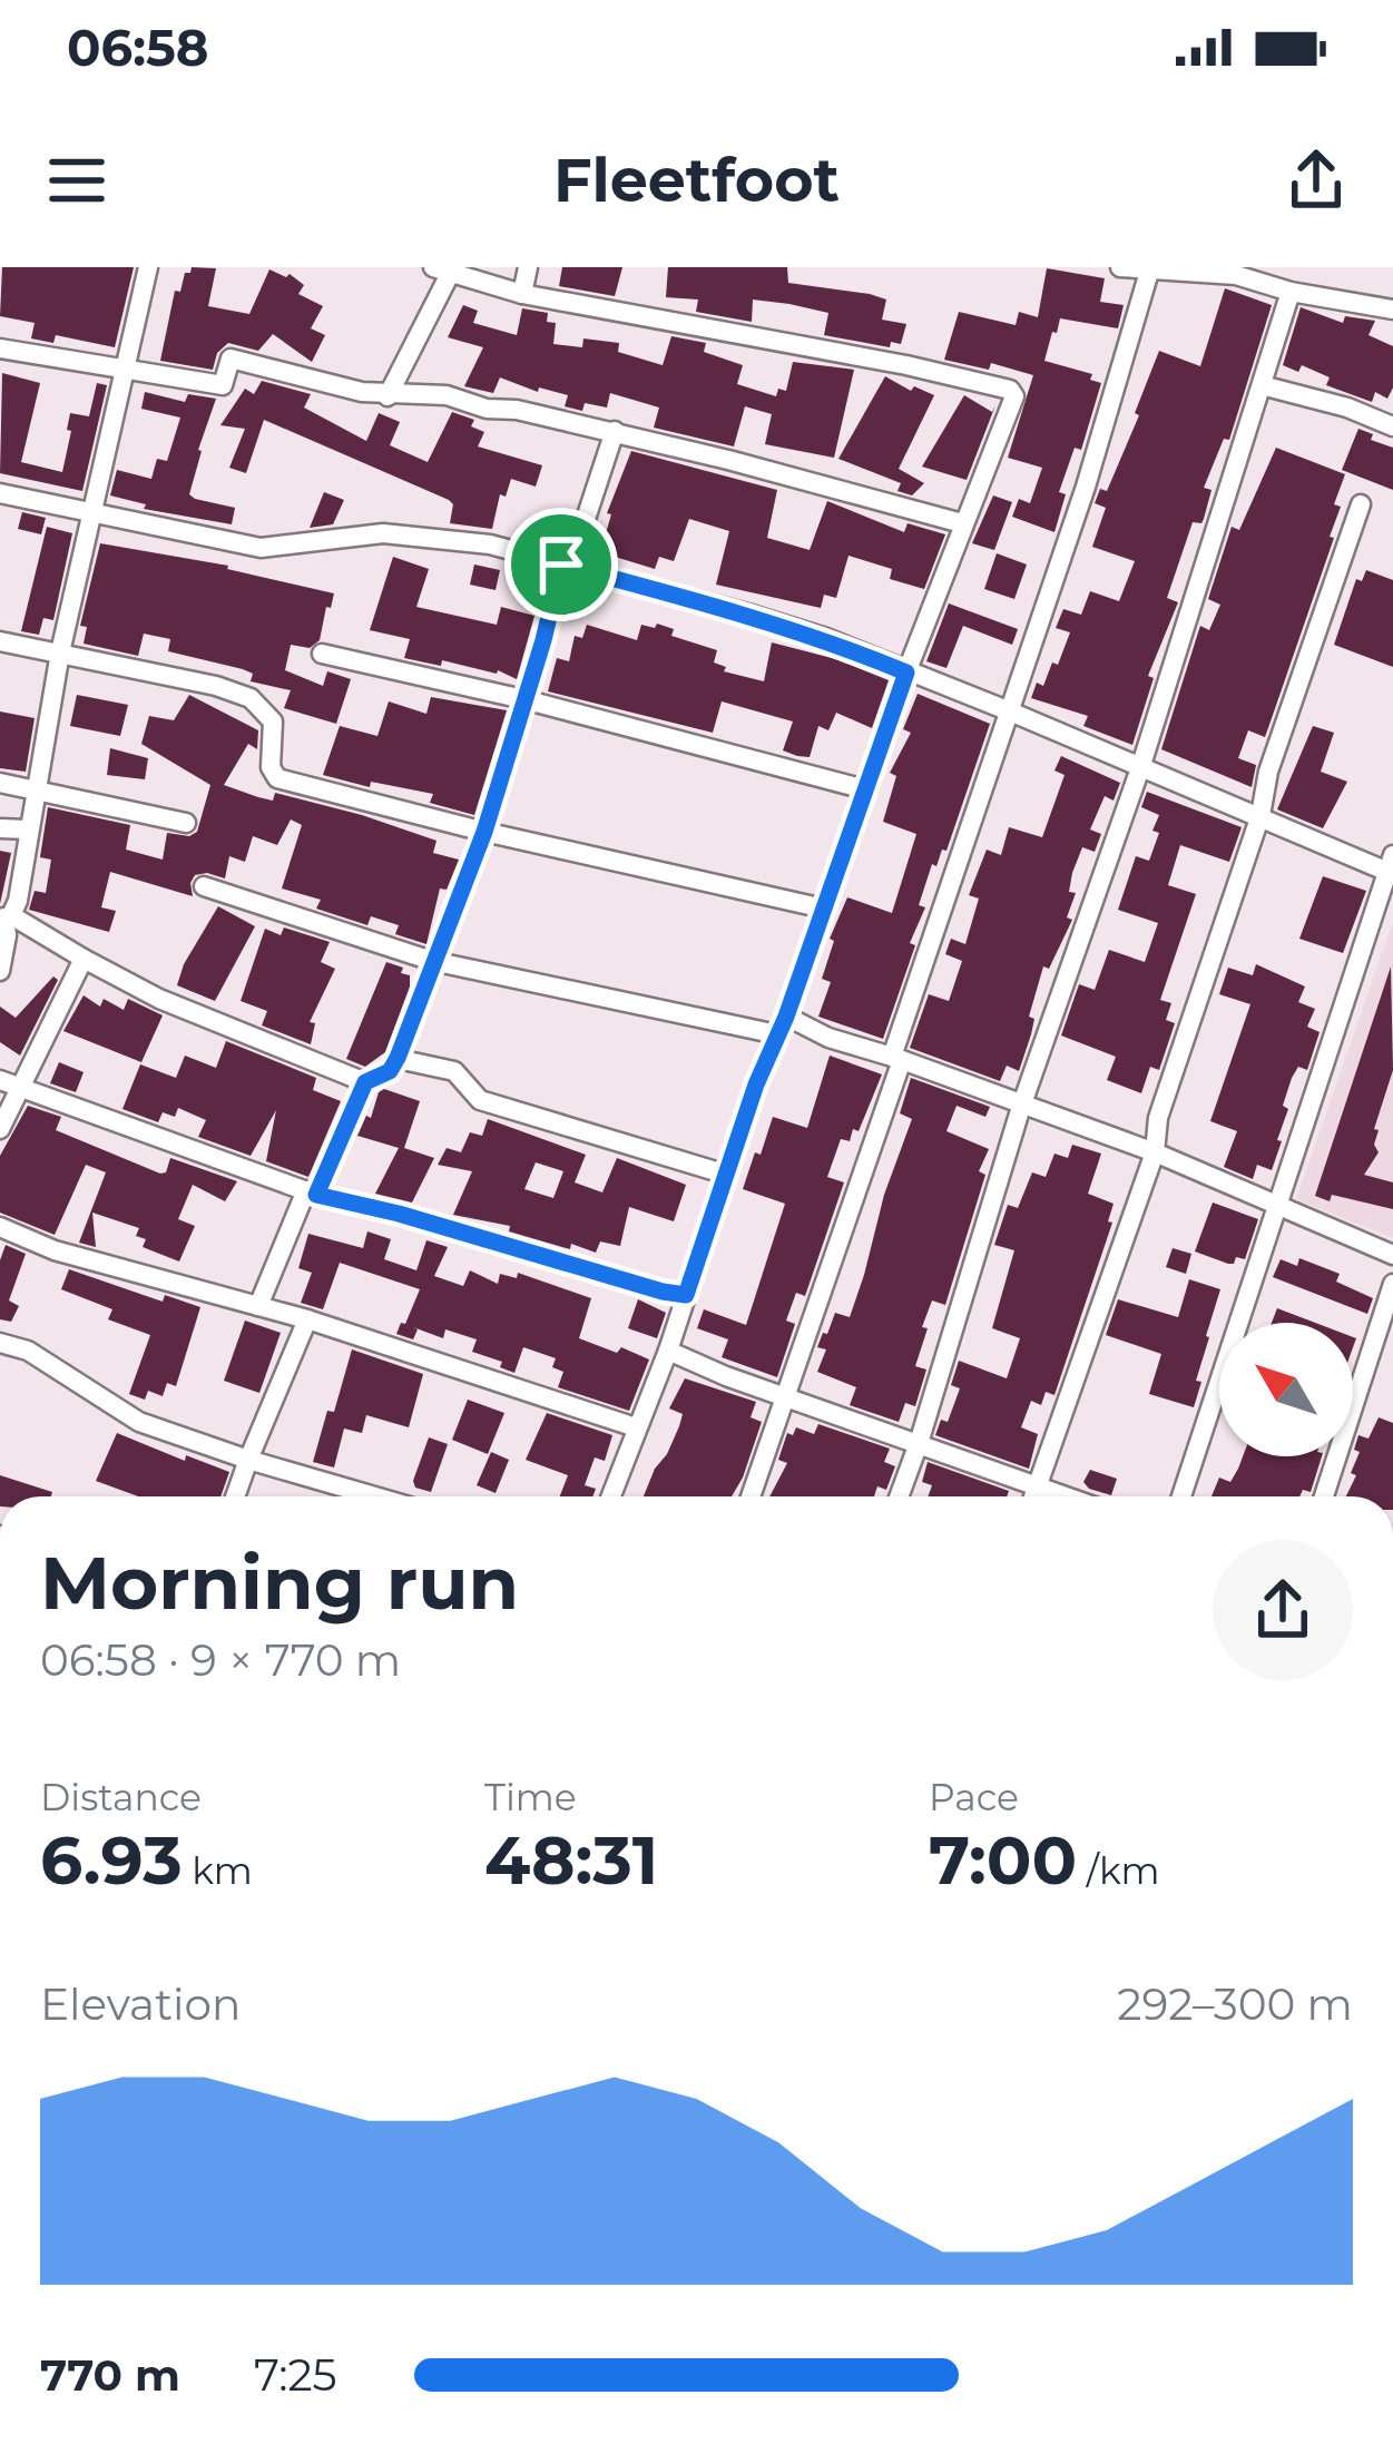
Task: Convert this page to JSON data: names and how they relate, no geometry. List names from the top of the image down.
{
  "north": "top left",
  "page": {
    "status": "06:58",
    "header": "Fleetfoot",
    "heading": ["Morning run", "06:58 · 9 × 770 m"],
    "stats": [
      ["Distance", "6.93 km"],
      ["Time", "48:31"],
      ["Pace", "7:00 /km"]
    ],
    "chart": ["Elevation", "292–300 m"],
    "list": [
      {
        "name": "770 m",
        "note": "7:25"
      }
    ]
  }
}
